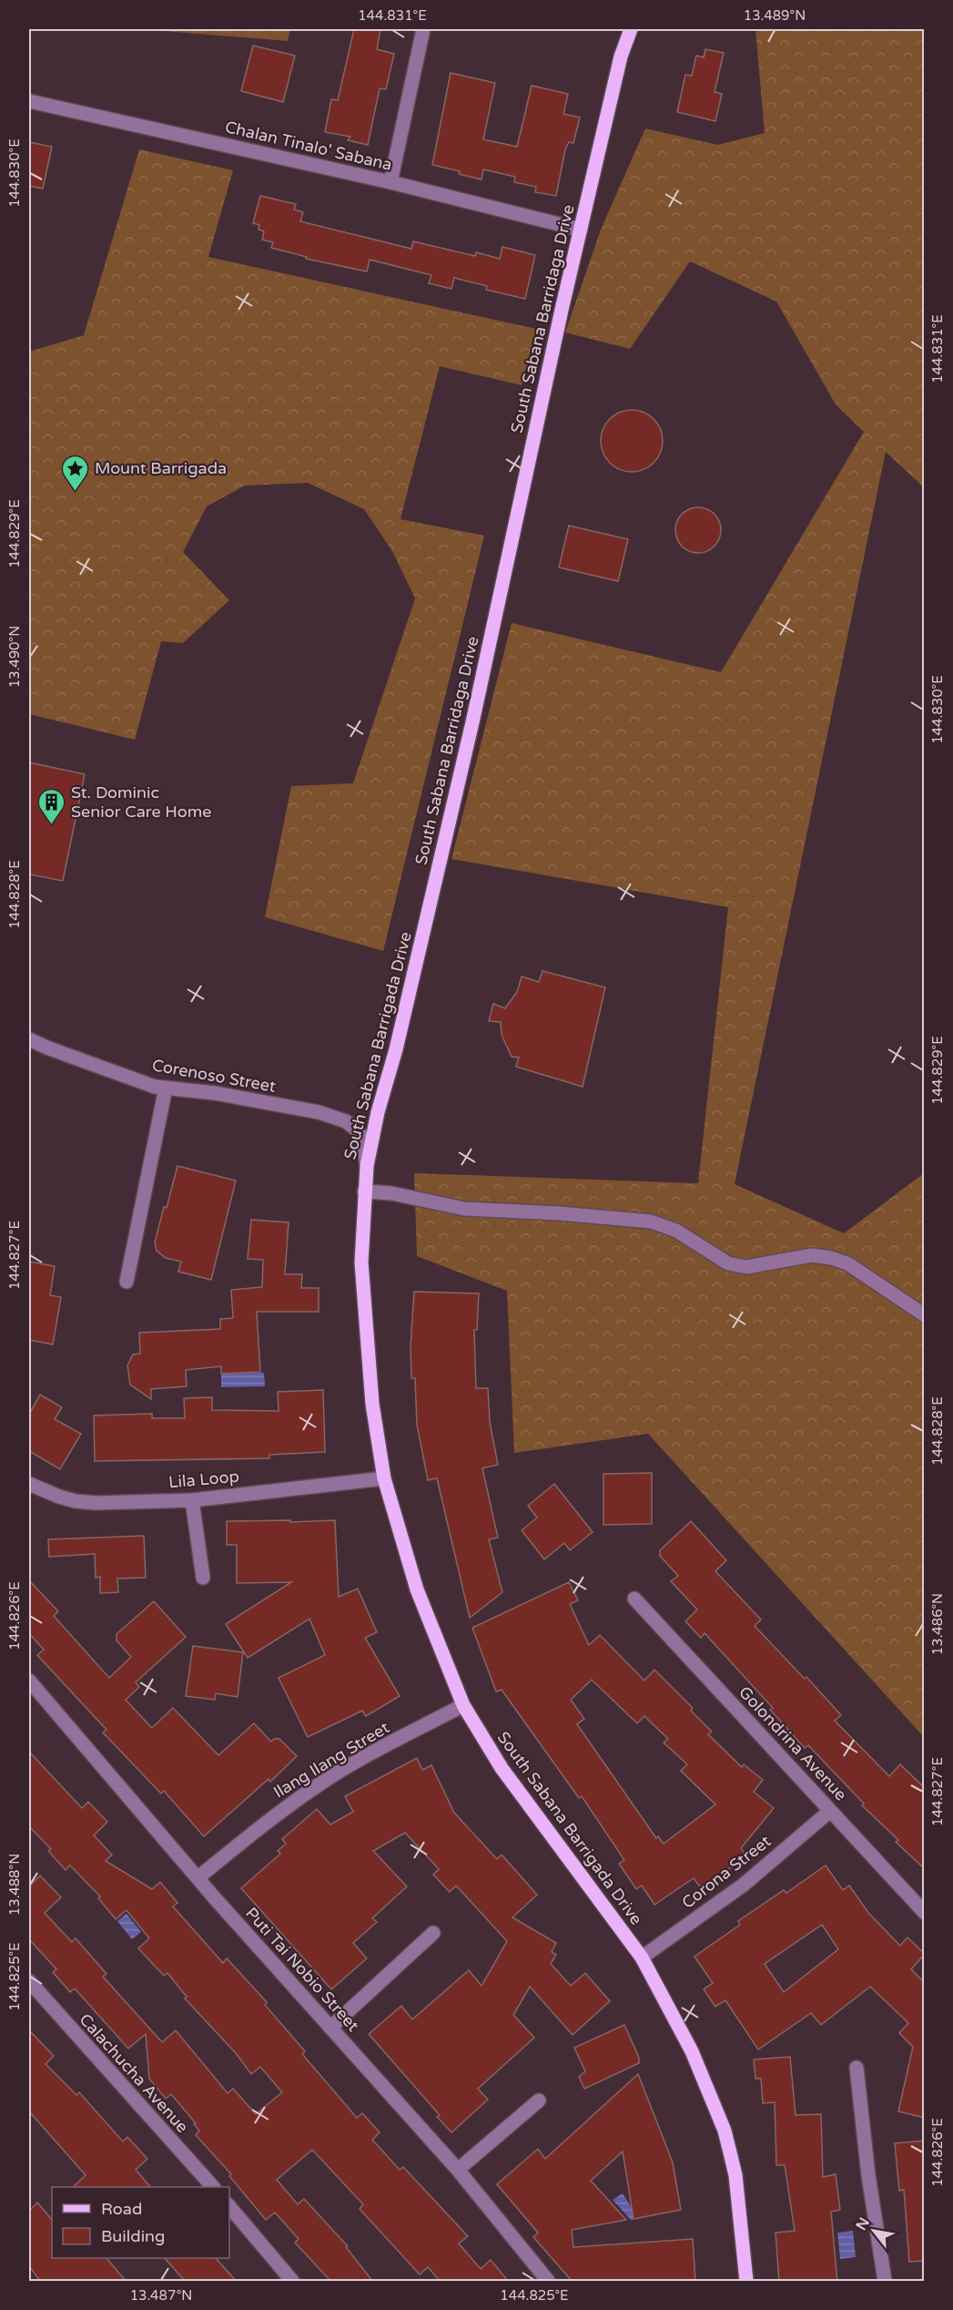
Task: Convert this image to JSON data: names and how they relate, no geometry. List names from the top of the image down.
{
  "streets": {
    "main road": ["South Sabana Barridaga Drive", "South Sabana Barrigada Drive"],
    "street": [
      "Chalan Tinalo' Sabana",
      "Corenoso Street",
      "Lila Loop",
      "Golondrina Avenue",
      "Ilang Ilang Street",
      "Corona Street",
      "Puti Tai Nobio Street",
      "Calachucha Avenue"
    ]
  },
  "crossings": [
    ["Chalan Tinalo' Sabana", "South Sabana Barridaga Drive"],
    ["South Sabana Barridaga Drive", "South Sabana Barrigada Drive"],
    ["South Sabana Barrigada Drive", "Corenoso Street"],
    ["South Sabana Barrigada Drive", "Lila Loop"],
    ["South Sabana Barrigada Drive", "Ilang Ilang Street"],
    ["South Sabana Barrigada Drive", "Corona Street"],
    ["Golondrina Avenue", "Corona Street"],
    ["Ilang Ilang Street", "Puti Tai Nobio Street"]
  ],
  "places": {
    "place": ["Mount Barrigada"],
    "building": ["St. Dominic Senior Care Home"]
  },
  "legend": ["Road", "Building"],
  "north": "top left",
  "coordinates": [
    "144.831°E",
    "13.489°N",
    "144.830°E",
    "144.829°E",
    "13.490°N",
    "144.828°E",
    "144.827°E",
    "144.826°E",
    "13.486°N",
    "13.488°N",
    "144.825°E",
    "13.487°N"
  ]
}
